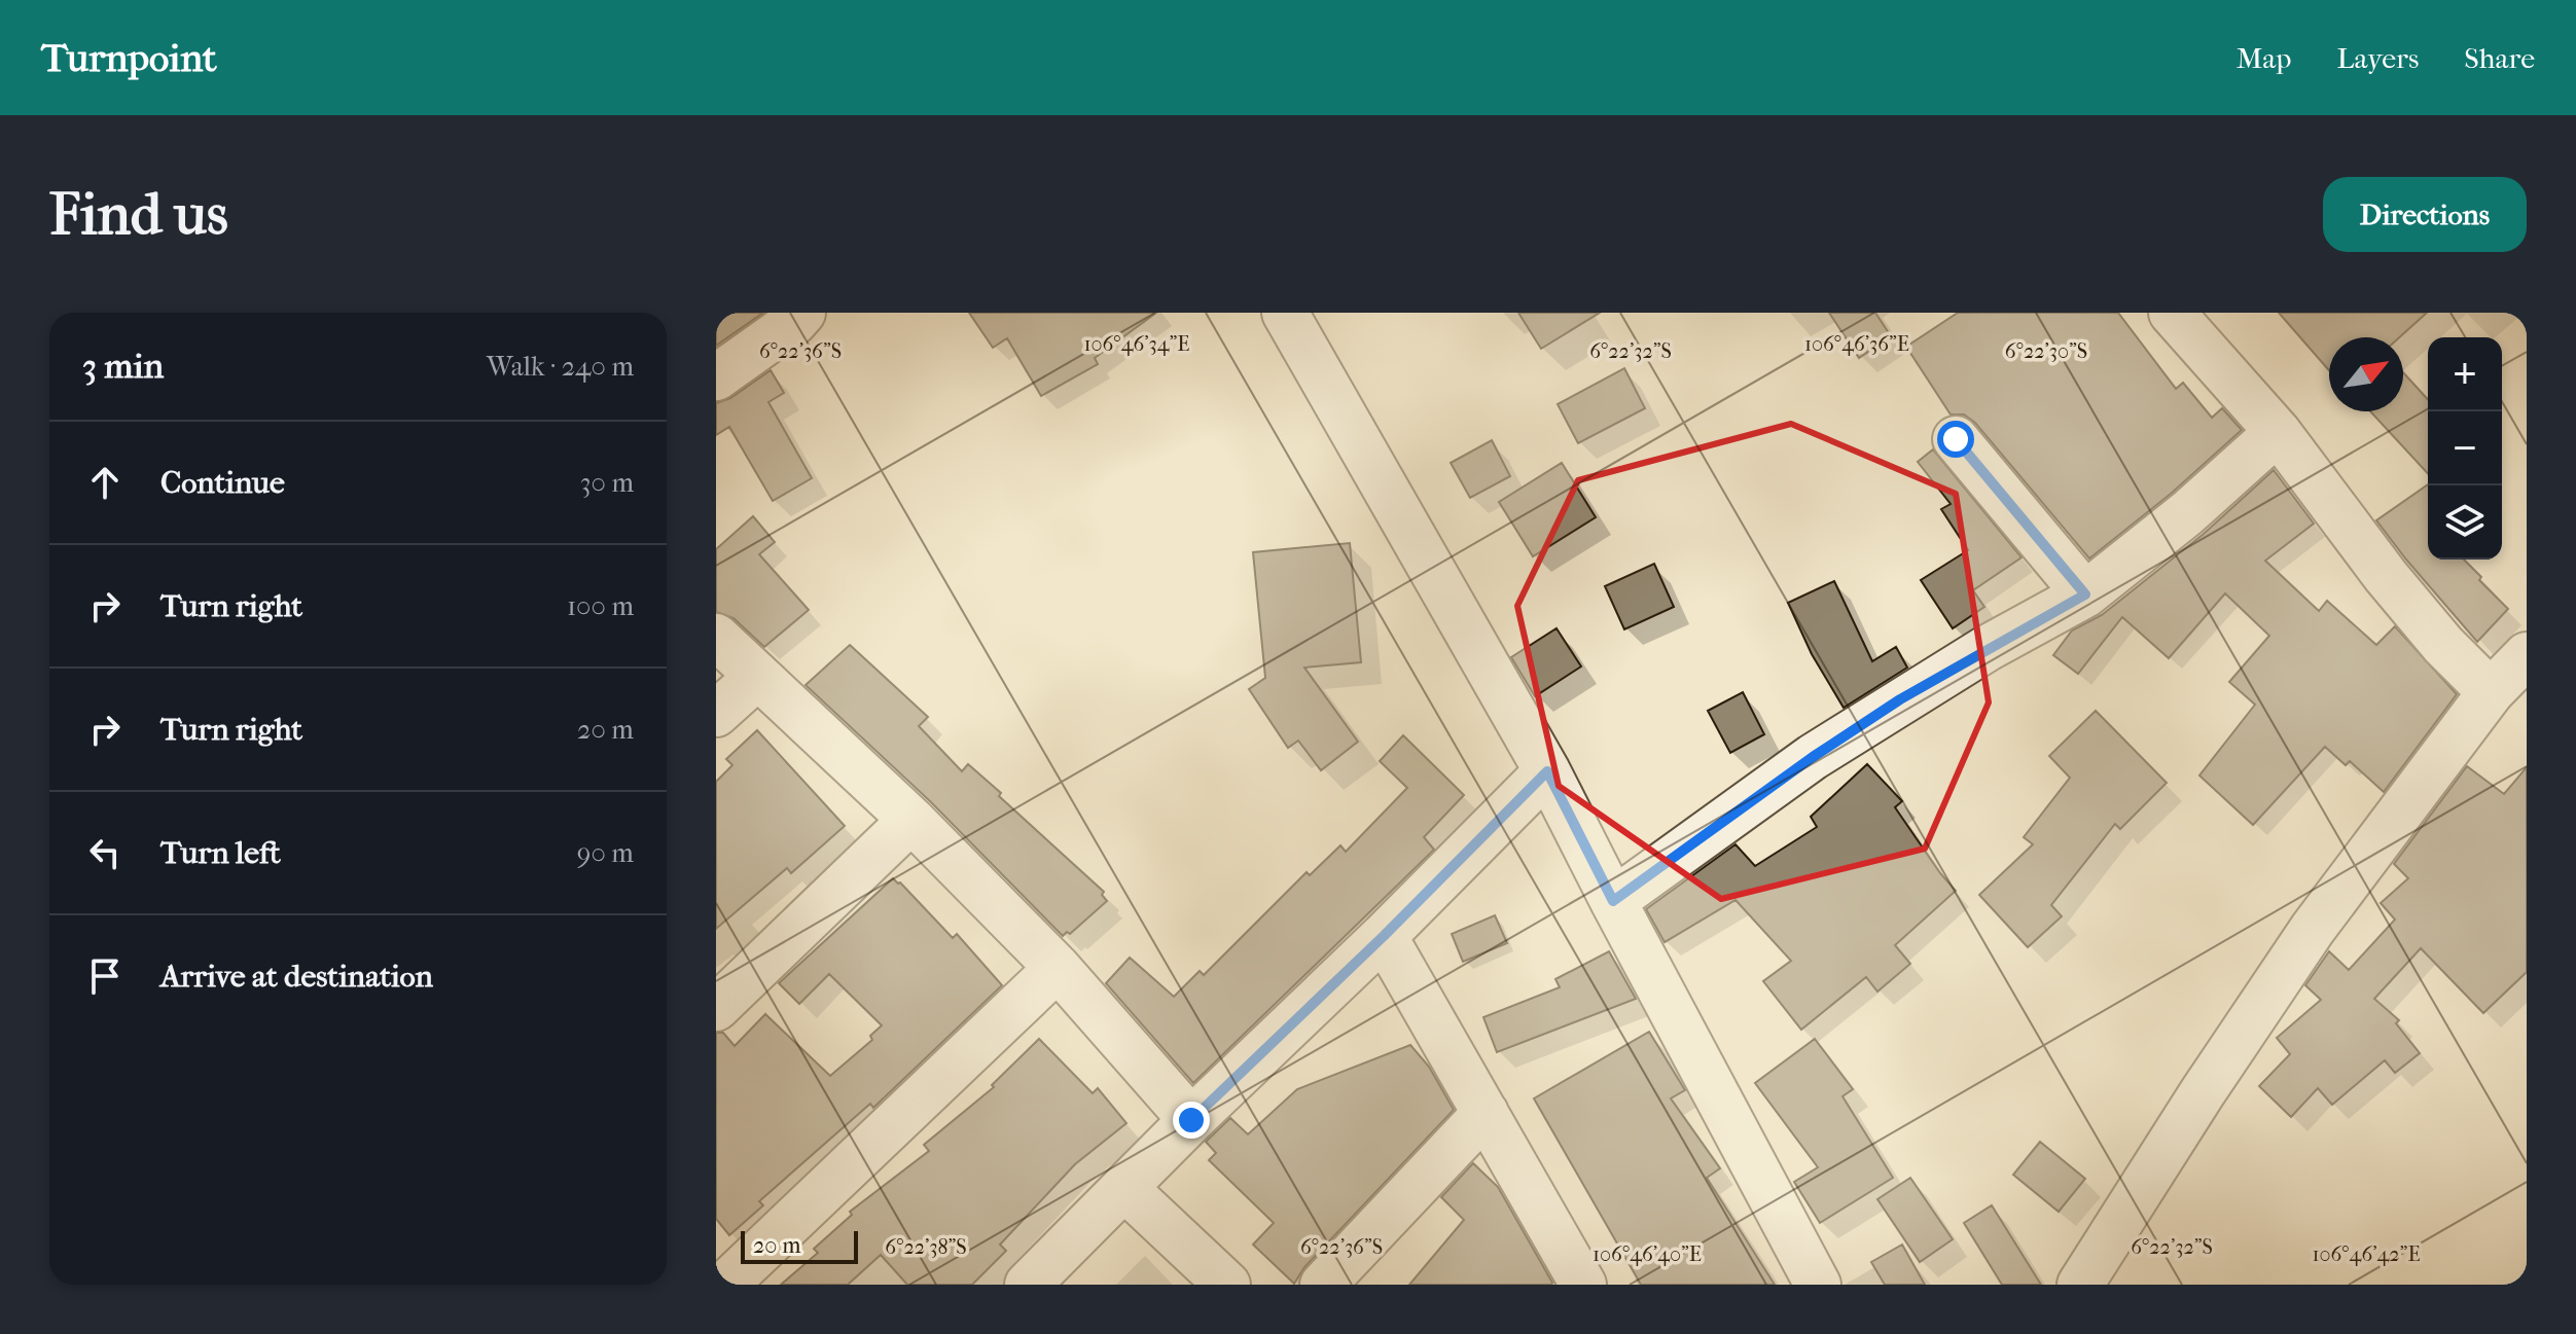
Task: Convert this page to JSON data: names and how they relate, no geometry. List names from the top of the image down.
{
  "scale_bar": "20 m",
  "north": "top right",
  "page": {
    "header": "Turnpoint",
    "nav": ["Map", "Layers", "Share"],
    "buttons": "Directions",
    "title": "Find us",
    "heading": ["3 min", "Walk · 240 m"],
    "map_buttons": ["+", "−"],
    "list": [
      ["Continue", "30 m"],
      ["Turn right", "100 m"],
      ["Turn right", "20 m"],
      ["Turn left", "90 m"],
      "Arrive at destination"
    ],
    "scale": "20 m"
  },
  "coordinates": [
    "106°46'34\"E",
    "106°46'36\"E",
    "6°22'36\"S",
    "6°22'32\"S",
    "6°22'30\"S",
    "6°22'38\"S",
    "106°46'40\"E",
    "106°46'42\"E"
  ]
}
